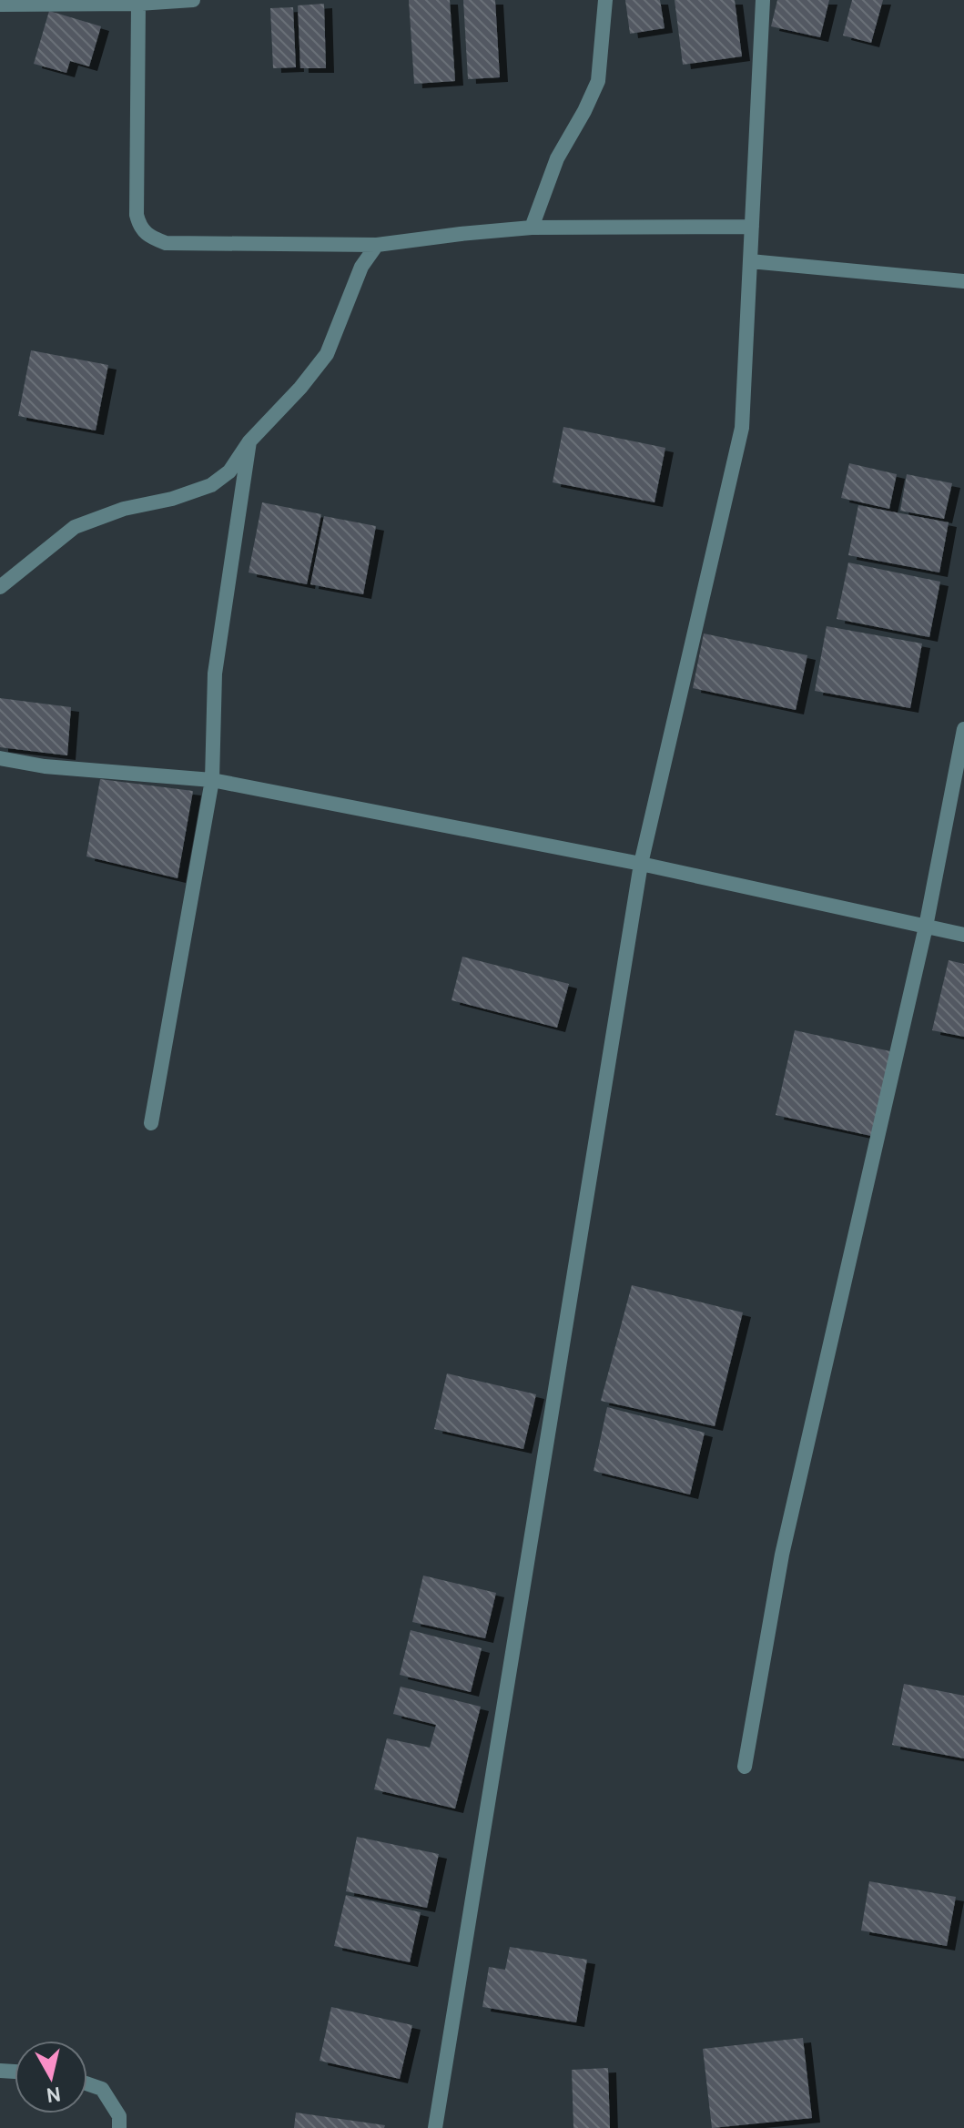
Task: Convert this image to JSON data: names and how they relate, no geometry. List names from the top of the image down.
{
  "north": "bottom"
}
